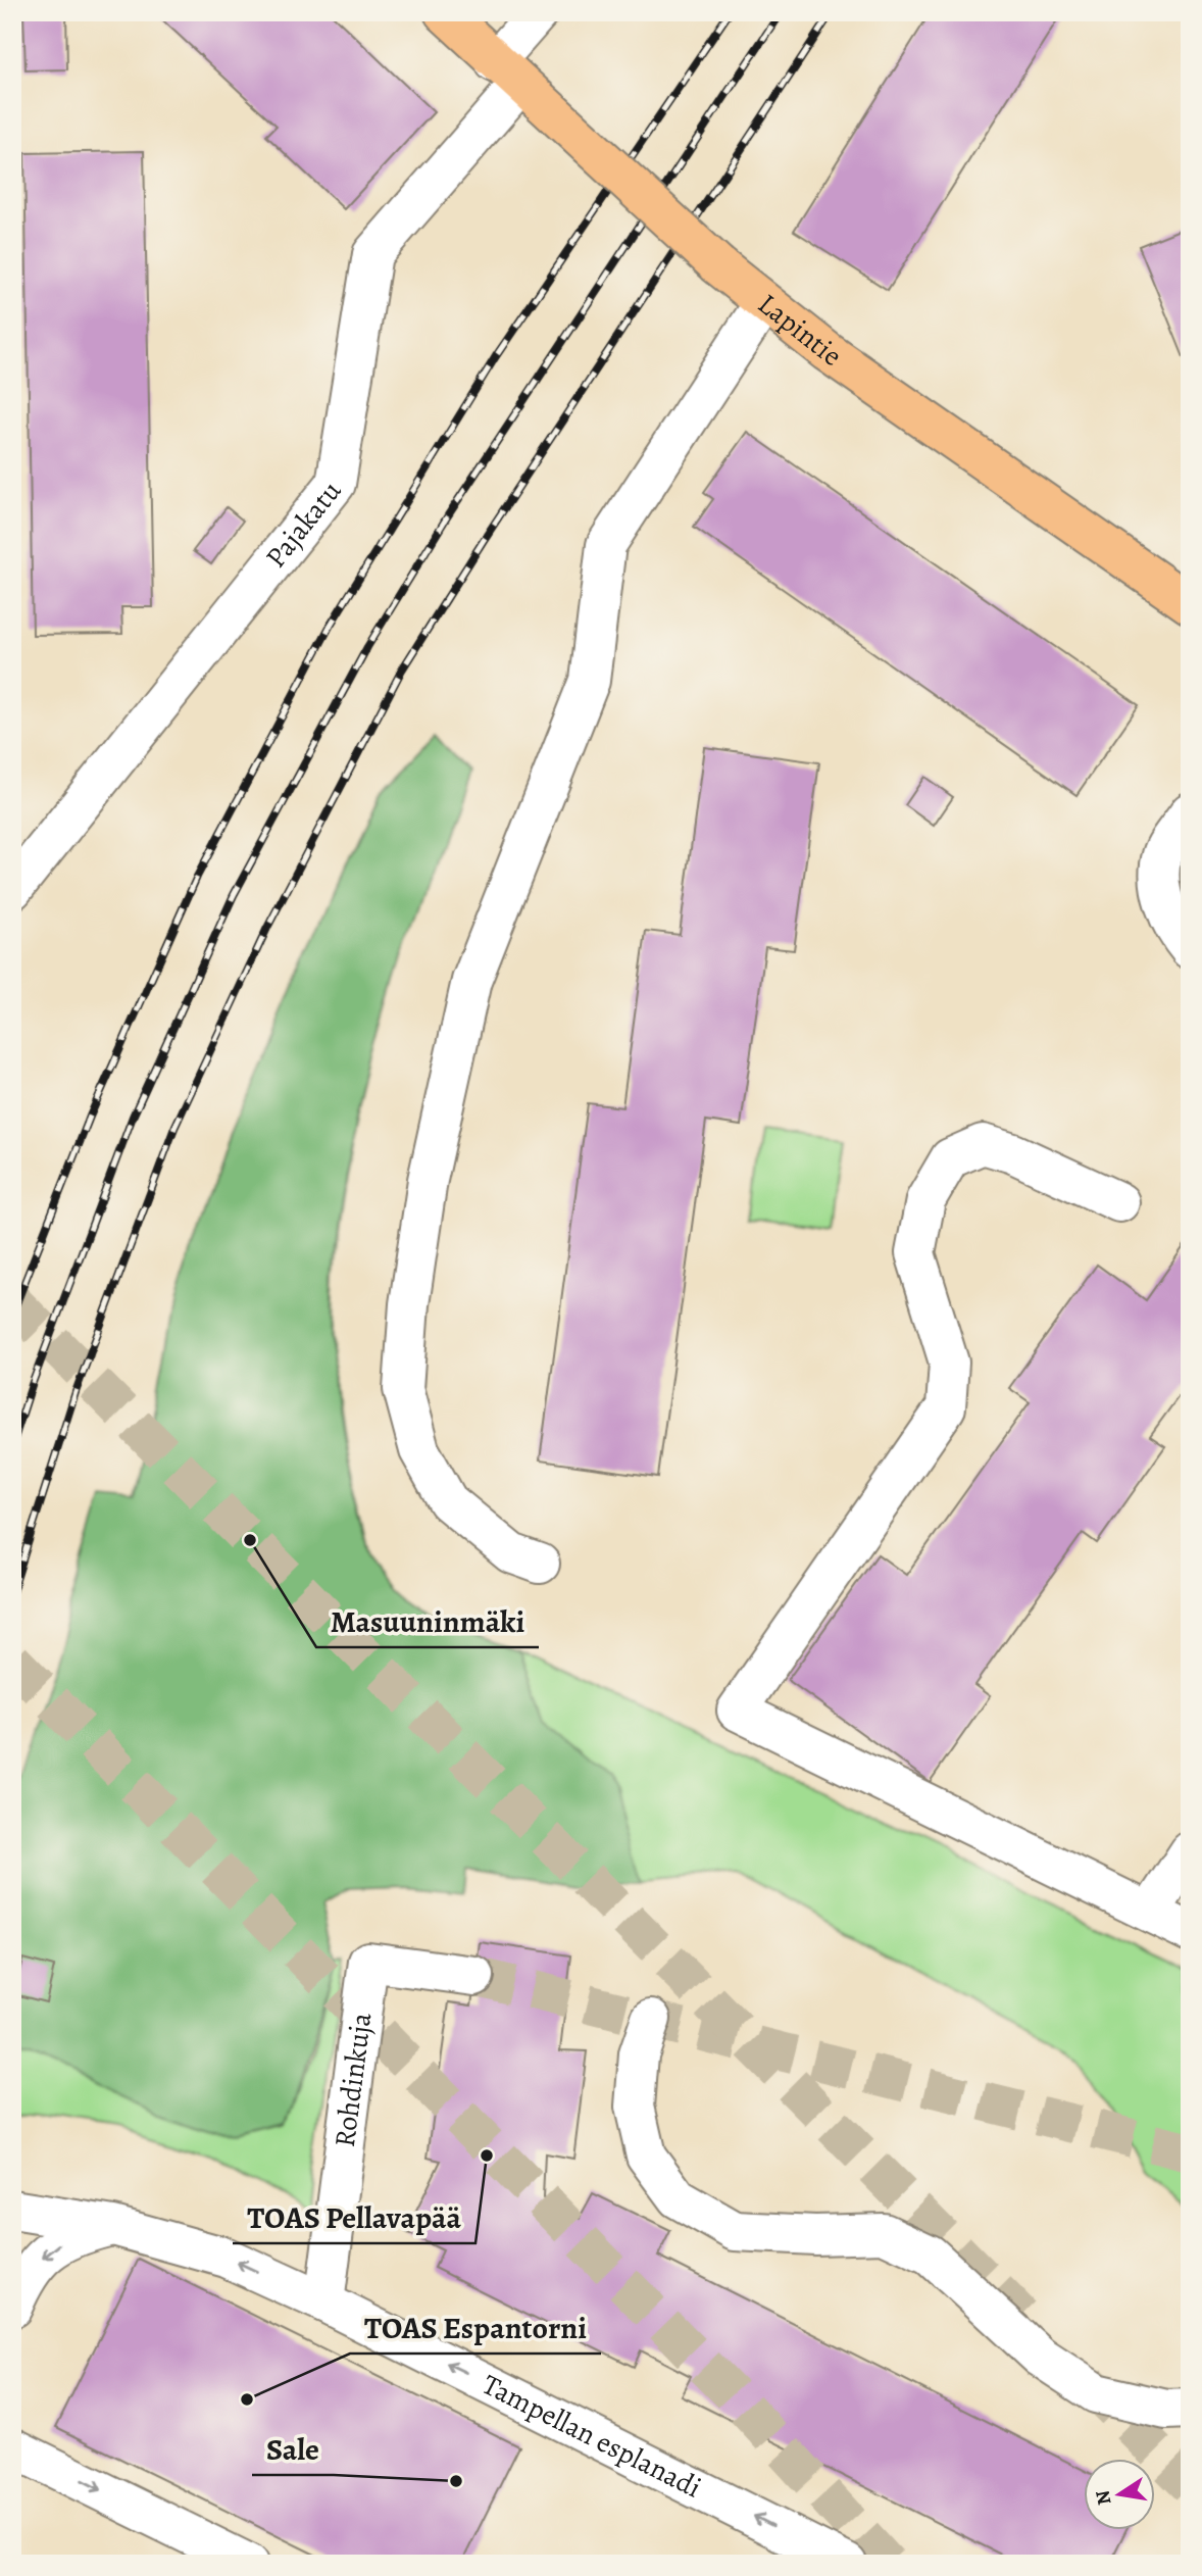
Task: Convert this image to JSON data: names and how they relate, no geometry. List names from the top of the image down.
{
  "streets": {
    "main road": ["Lapintie"],
    "street": ["Pajakatu", "Rohdinkuja", "Tampellan esplanadi"]
  },
  "crossings": [
    ["Lapintie", "Pajakatu"],
    ["Rohdinkuja", "Tampellan esplanadi"]
  ],
  "one_way": ["Tampellan esplanadi"],
  "places": [
    "Masuuninmäki",
    "TOAS Pellavapää",
    "TOAS Espantorni",
    "Sale"
  ],
  "north": "left"
}
